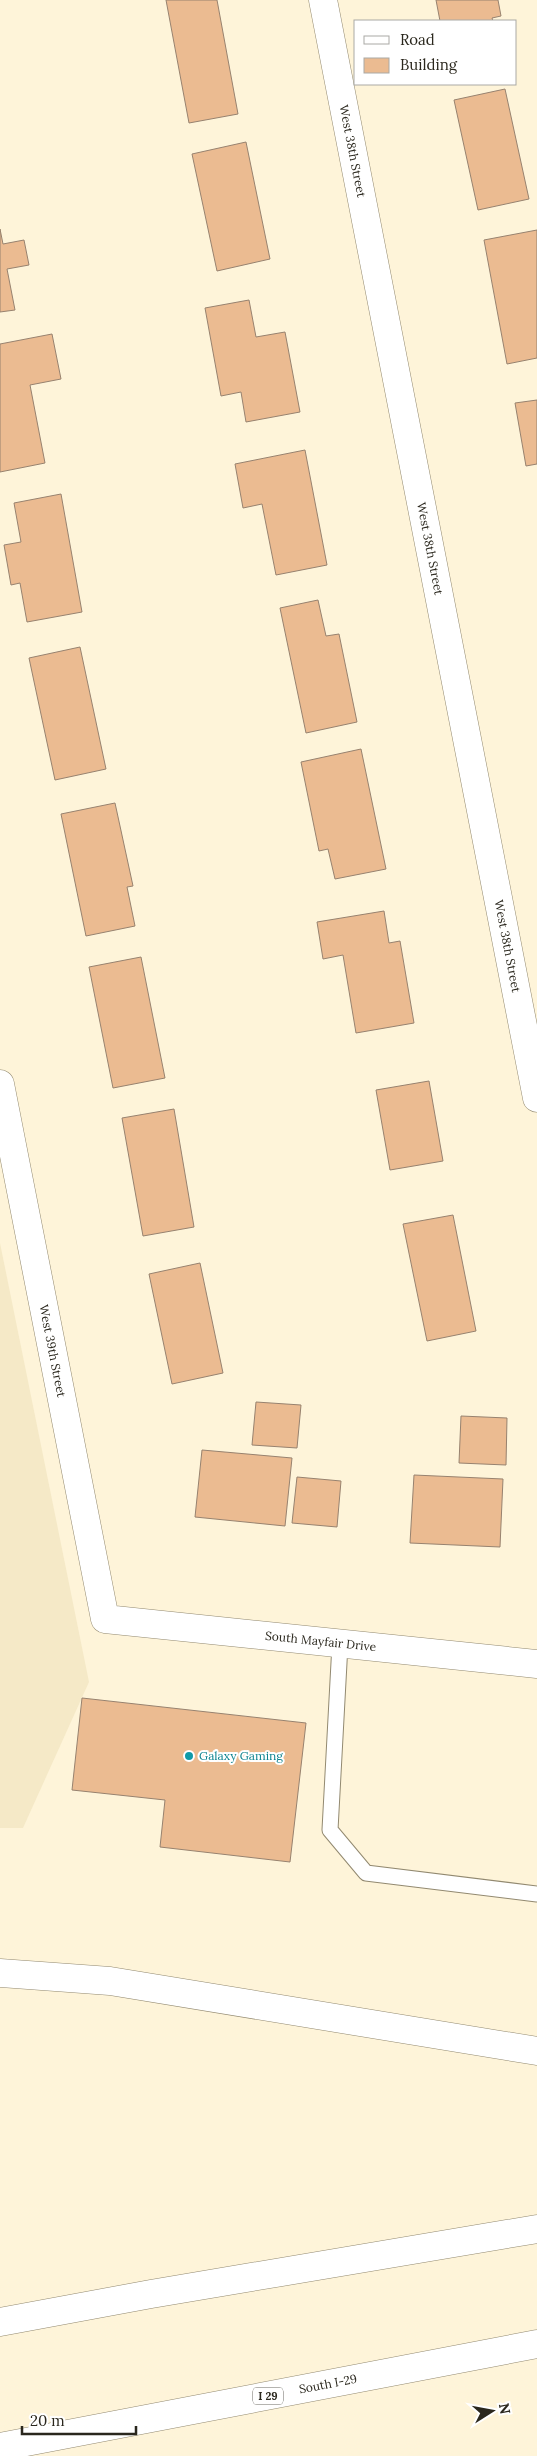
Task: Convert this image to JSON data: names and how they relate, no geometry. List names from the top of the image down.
{
  "streets": {
    "main road": [
      "West 38th Street",
      "West 39th Street",
      "South Mayfair Drive",
      "South I-29",
      "I 29"
    ]
  },
  "crossings": [
    ["West 39th Street", "South Mayfair Drive"]
  ],
  "places": ["Galaxy Gaming"],
  "legend": ["Road", "Building"],
  "scale_bar": "20 m",
  "north": "right"
}
